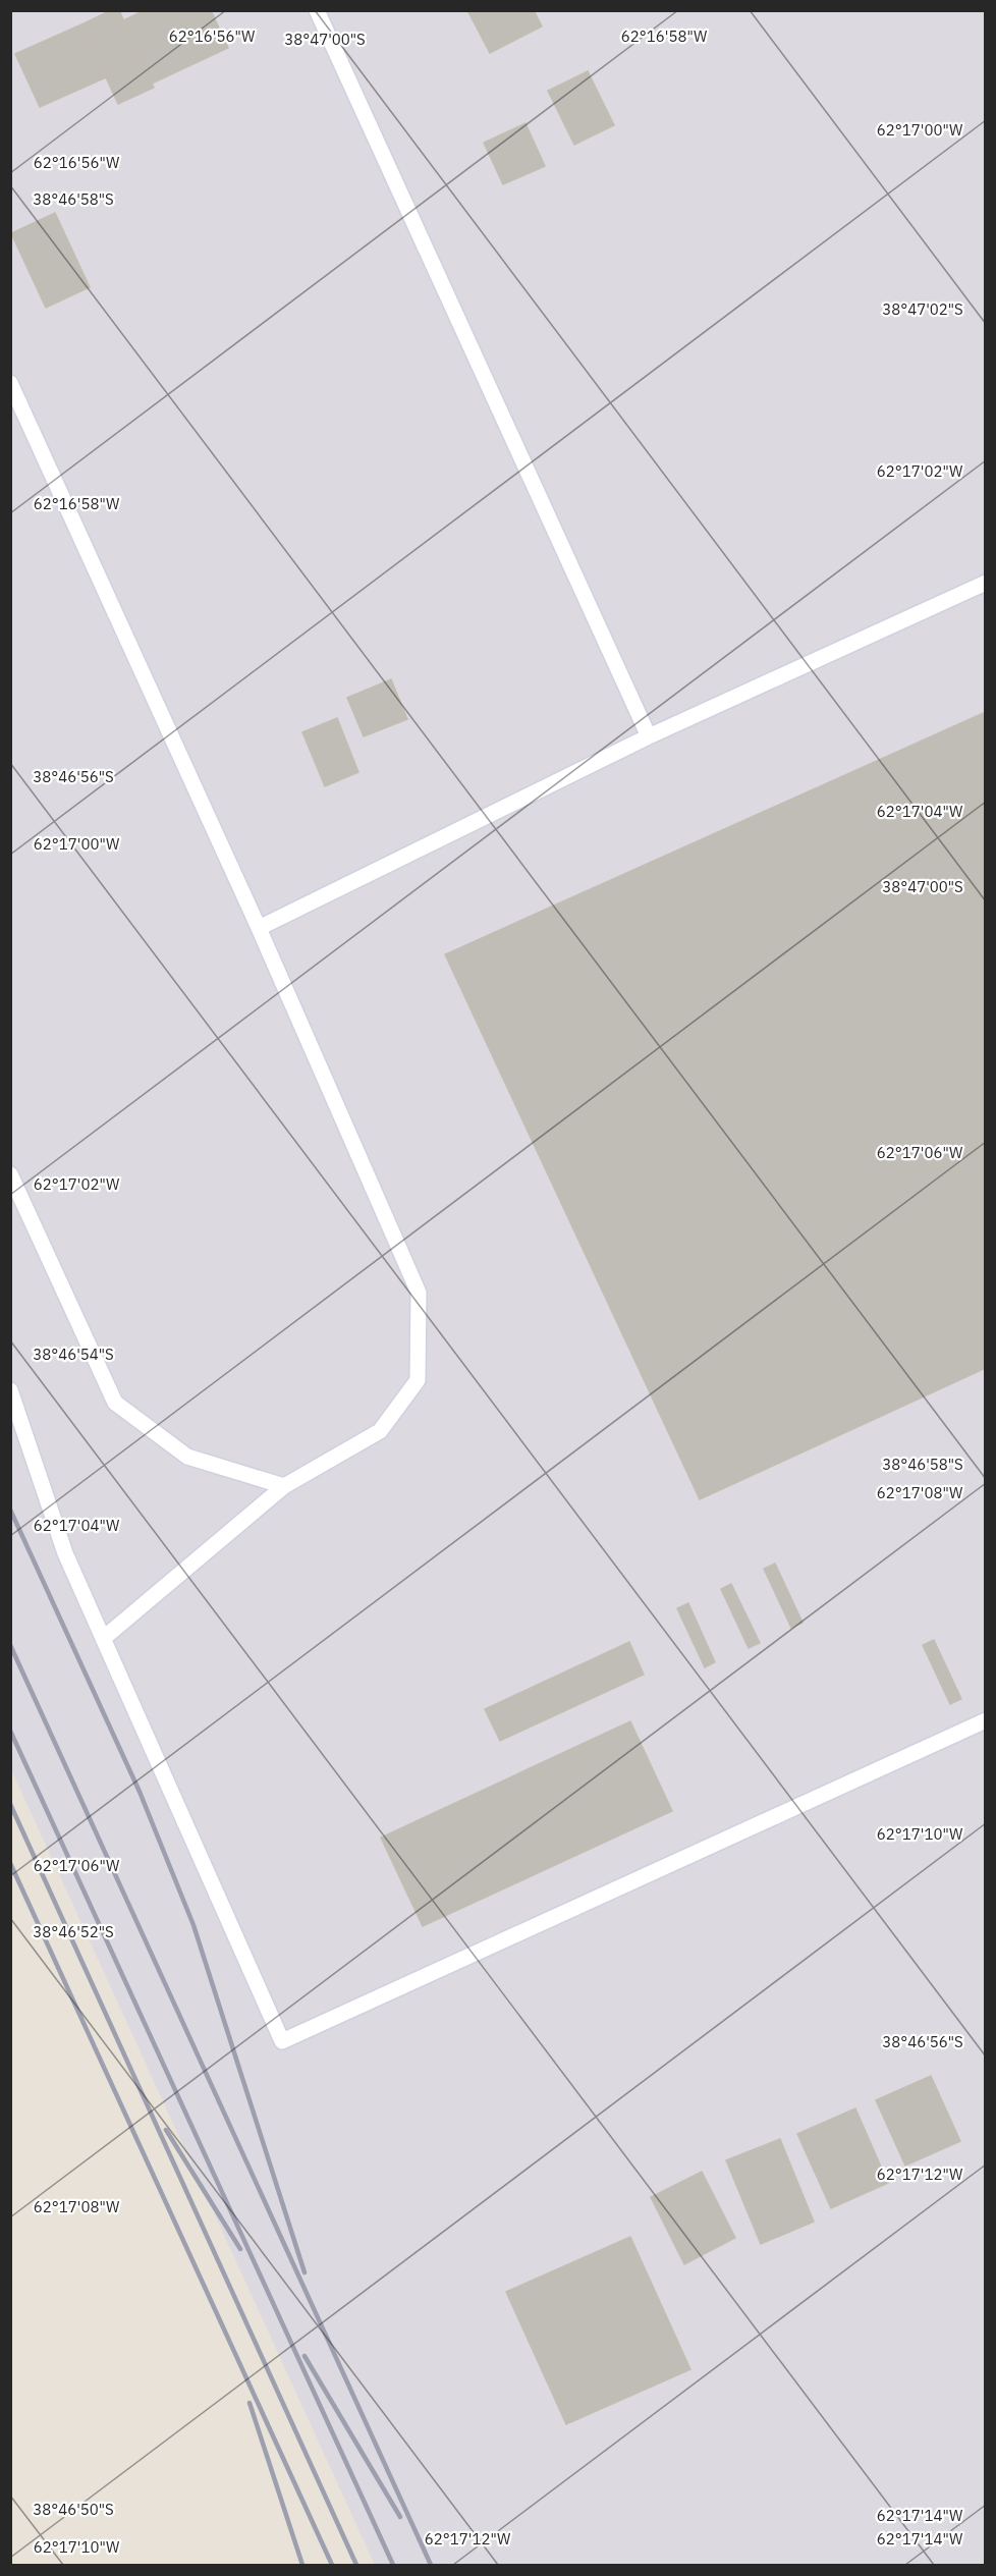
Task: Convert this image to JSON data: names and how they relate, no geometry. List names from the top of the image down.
{
  "coordinates": [
    "62°16'56\"W",
    "62°16'58\"W",
    "38°47'00\"S",
    "62°17'00\"W",
    "38°46'58\"S",
    "38°47'02\"S",
    "62°17'02\"W",
    "38°46'56\"S",
    "62°17'04\"W",
    "62°17'06\"W",
    "38°46'54\"S",
    "62°17'08\"W",
    "62°17'10\"W",
    "38°46'52\"S",
    "62°17'12\"W",
    "38°46'50\"S",
    "62°17'14\"W"
  ]
}
